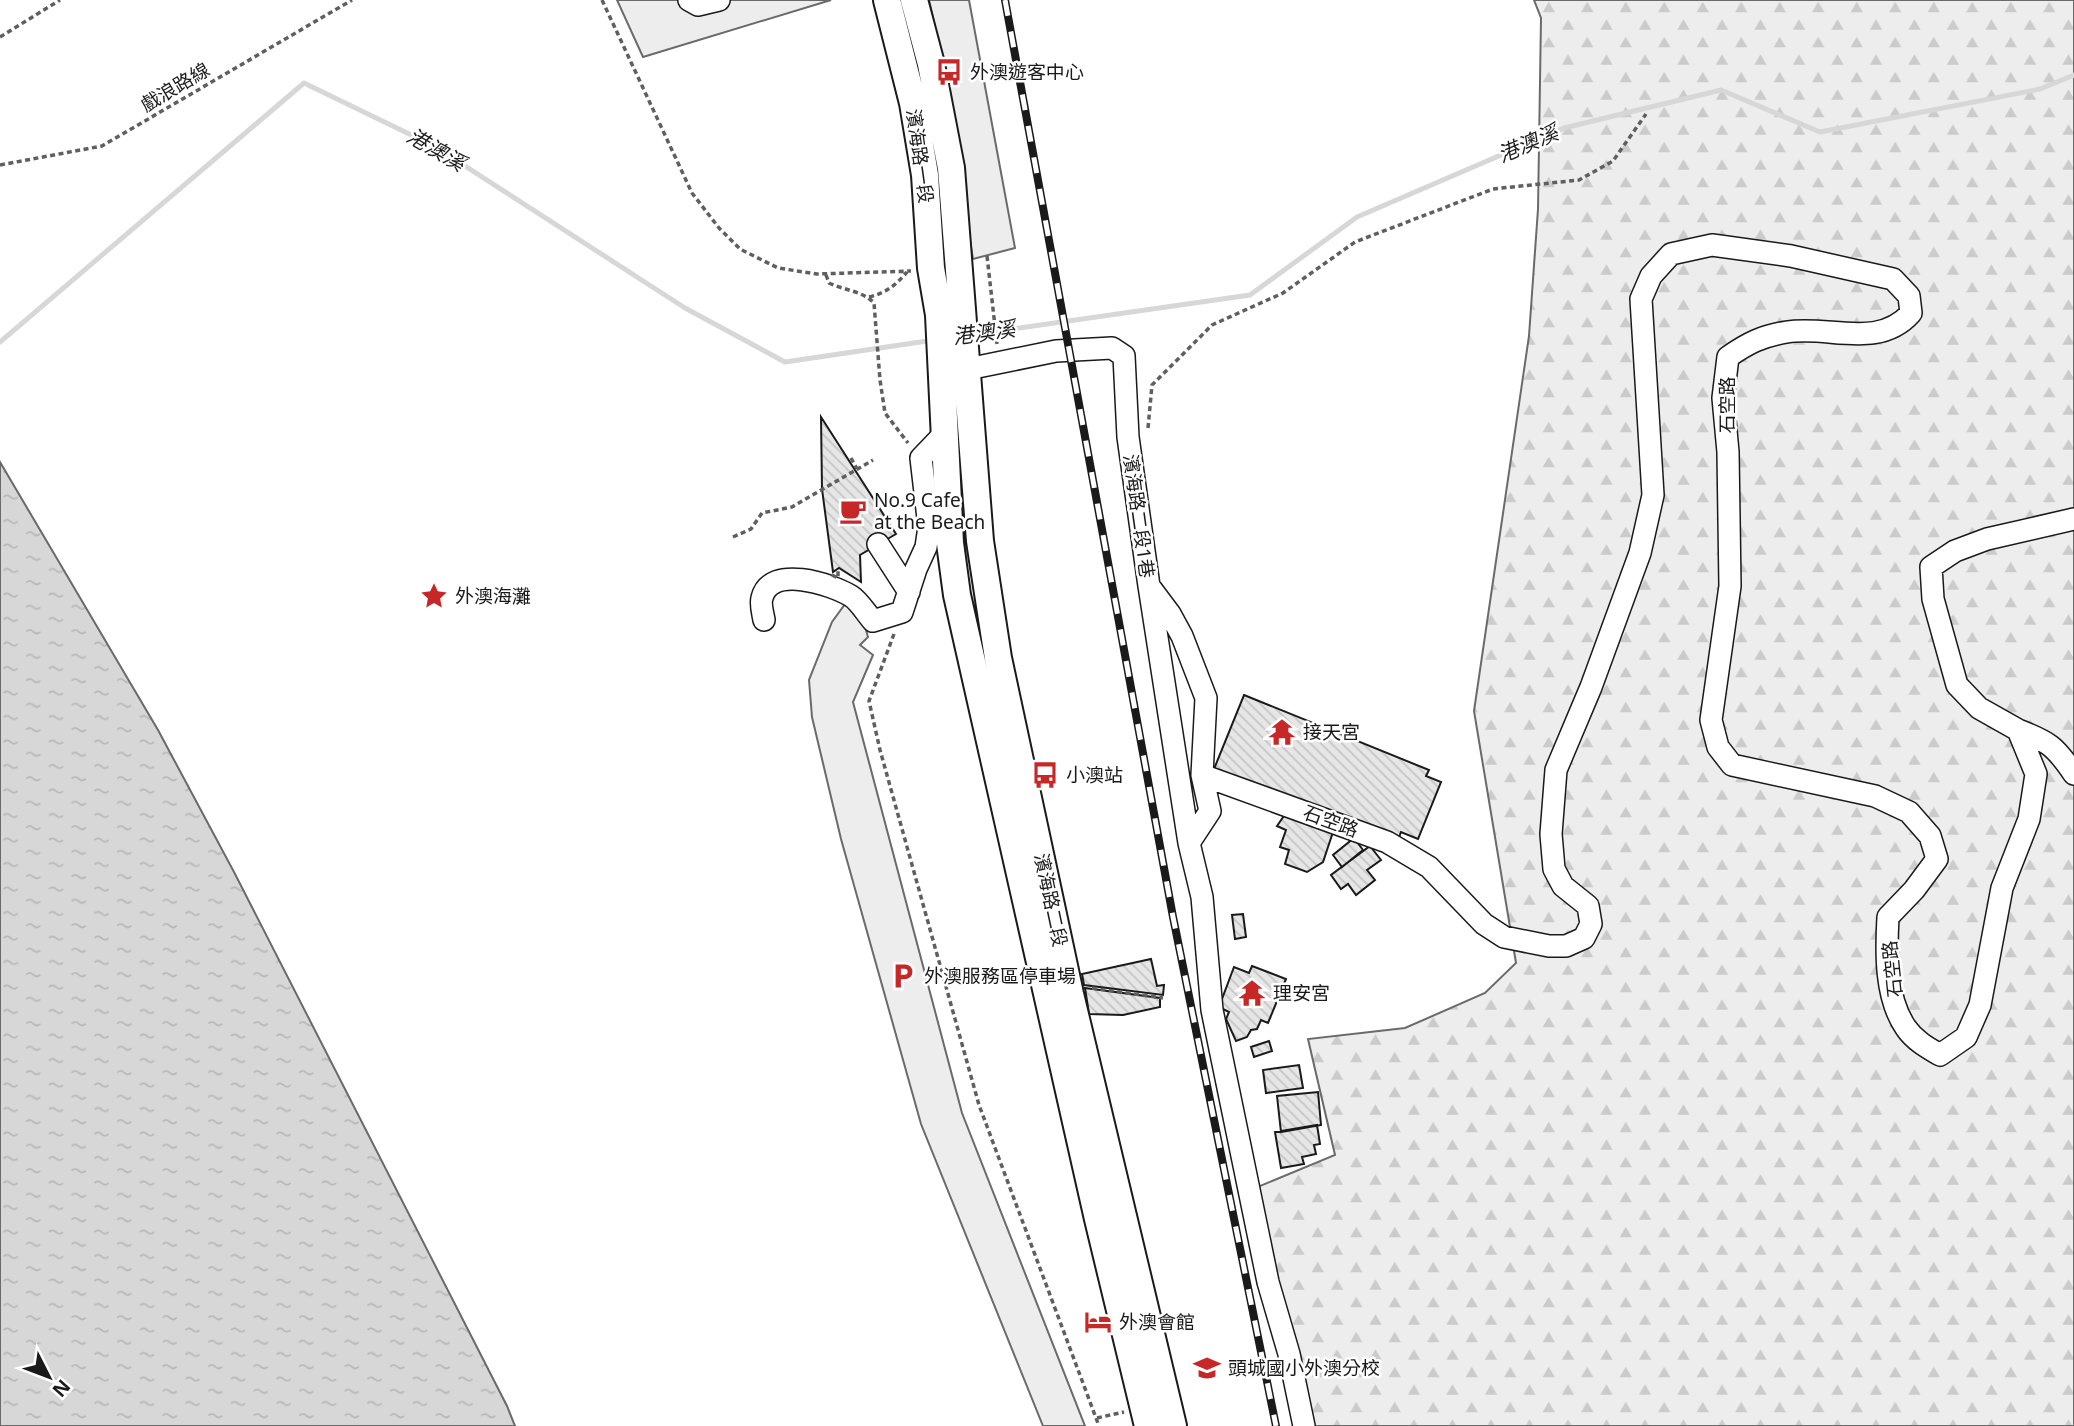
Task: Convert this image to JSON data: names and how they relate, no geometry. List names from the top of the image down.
{
  "streets": {
    "main road": ["濱海路一段", "濱海路二段"],
    "street": ["石空路", "濱海路二段1巷"],
    "path": ["戲浪路線"]
  },
  "crossings": [
    ["石空路", "濱海路二段1巷"],
    ["濱海路二段1巷", "濱海路二段"]
  ],
  "water": ["港澳溪"],
  "places": {
    "bus stop": ["外澳遊客中心", "小澳站"],
    "cafe": ["No.9 Cafe at the Beach"],
    "place": ["外澳海灘"],
    "temple": ["接天宮", "理安宮"],
    "parking": ["外澳服務區停車場"],
    "hotel": ["外澳會館"],
    "school or university": ["頭城國小外澳分校"]
  },
  "north": "bottom right"
}
